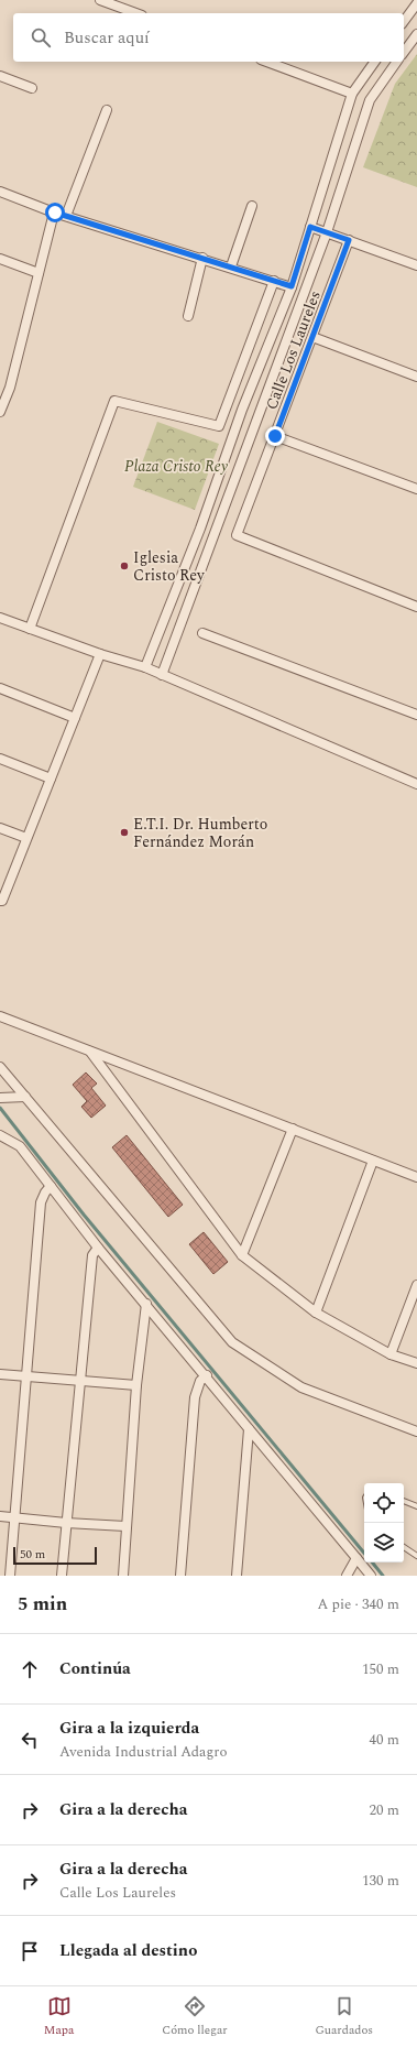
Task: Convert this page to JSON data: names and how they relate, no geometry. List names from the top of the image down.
{
  "streets": {
    "street": ["Calle Los Laureles"]
  },
  "parks": ["Plaza Cristo Rey"],
  "places": ["Iglesia Cristo Rey", "E.T.I. Dr. Humberto Fernández Morán"],
  "scale_bar": "50 m",
  "page": {
    "search": "Buscar aquí",
    "scale": "50 m",
    "heading": ["5 min", "A pie · 340 m"],
    "list": [
      ["Continúa", "150 m"],
      ["Gira a la izquierda", "Avenida Industrial Adagro", "40 m"],
      ["Gira a la derecha", "20 m"],
      ["Gira a la derecha", "Calle Los Laureles", "130 m"],
      "Llegada al destino"
    ],
    "nav": ["Mapa", "Cómo llegar", "Guardados"]
  }
}
